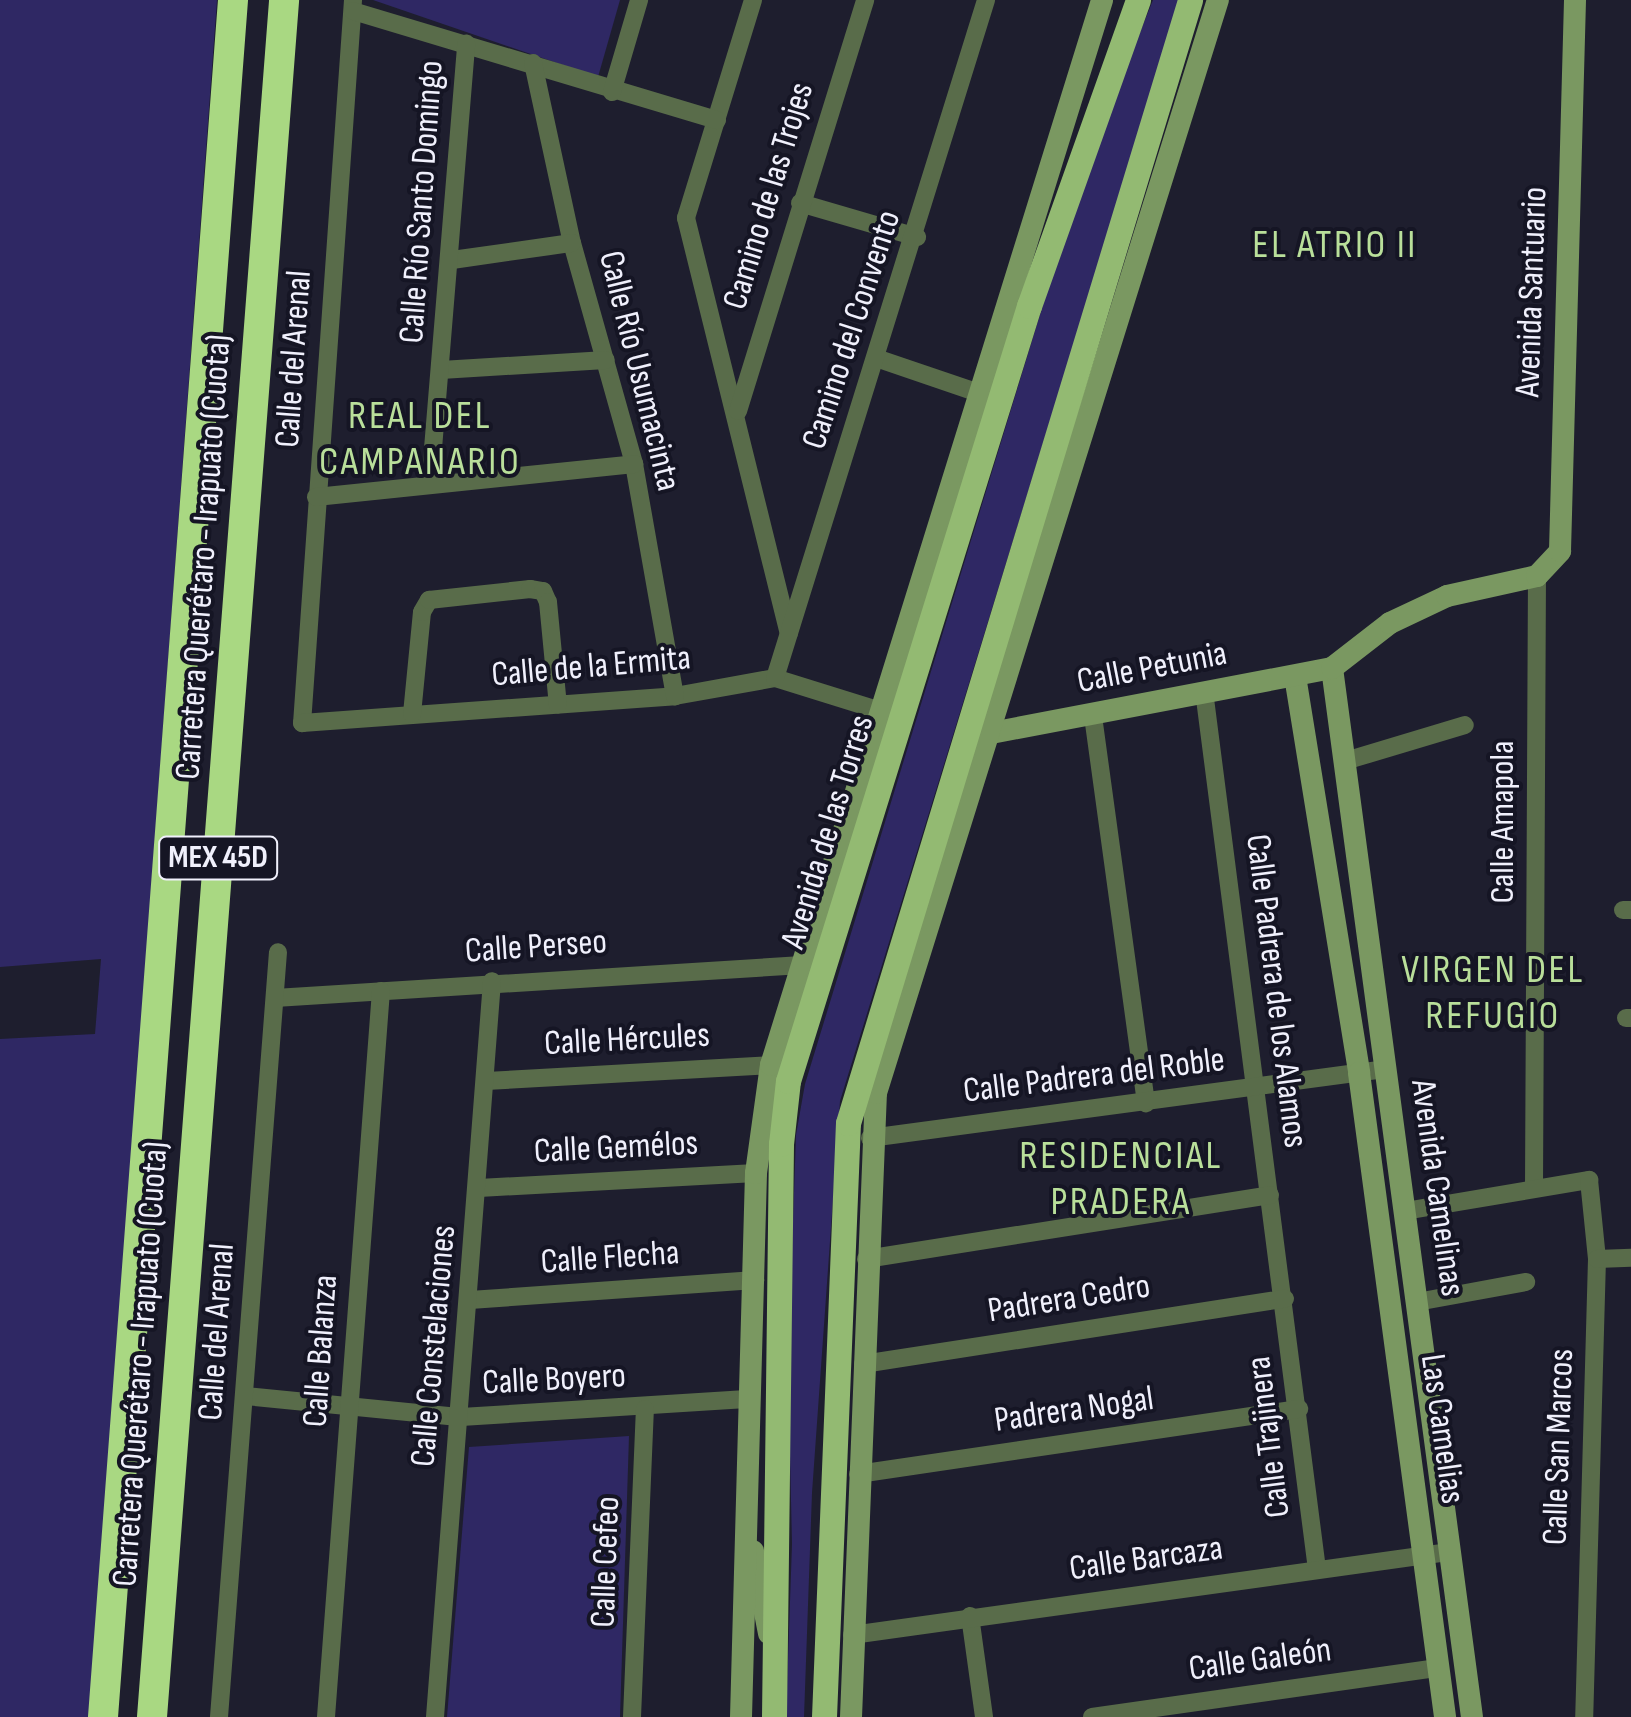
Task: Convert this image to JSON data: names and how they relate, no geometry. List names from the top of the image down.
{
  "streets": {
    "highway": ["Carretera Querétaro - Irapuato (Cuota)", "MEX 45D"],
    "main road": ["Avenida de las Torres"],
    "street": [
      "Camino de las Trojes",
      "Calle Río Santo Domingo",
      "Avenida Santuario",
      "Camino del Convento",
      "Calle del Arenal",
      "Calle Río Usumacinta",
      "Calle de la Ermita",
      "Calle Petunia",
      "Calle Amapola",
      "Calle Perseo",
      "Calle Padrera de los Alamos",
      "Calle Hércules",
      "Calle Padrera del Roble",
      "Calle Gemélos",
      "Avenida Camelinas",
      "Calle Flecha",
      "Padrera Cedro",
      "Calle Constelaciones",
      "Calle Balanza",
      "Calle Boyero",
      "Padrera Nogal",
      "Las Camelias",
      "Calle Trajinera",
      "Calle San Marcos",
      "Calle Barcaza",
      "Calle Cefeo",
      "Calle Galeón"
    ]
  },
  "crossings": [
    ["Avenida Santuario", "Calle Amapola"],
    ["Camino del Convento", "Calle de la Ermita"],
    ["Calle del Arenal", "Calle de la Ermita"],
    ["Calle del Arenal", "Calle Perseo"],
    ["Calle del Arenal", "Calle Boyero"],
    ["Calle Río Usumacinta", "Calle de la Ermita"],
    ["Calle de la Ermita", "Avenida de las Torres"],
    ["Calle Petunia", "Calle Padrera de los Alamos"],
    ["Calle Petunia", "Avenida Camelinas"],
    ["Calle Petunia", "Las Camelias"],
    ["Calle Amapola", "Calle San Marcos"],
    ["Avenida de las Torres", "Calle Perseo"],
    ["Avenida de las Torres", "Calle Hércules"],
    ["Avenida de las Torres", "Calle Gemélos"],
    ["Avenida de las Torres", "Calle Flecha"],
    ["Avenida de las Torres", "Calle Boyero"],
    ["Calle Perseo", "Calle Constelaciones"],
    ["Calle Perseo", "Calle Balanza"],
    ["Calle Padrera de los Alamos", "Calle Padrera del Roble"],
    ["Calle Padrera de los Alamos", "Padrera Cedro"],
    ["Calle Padrera de los Alamos", "Calle Trajinera"],
    ["Calle Hércules", "Calle Constelaciones"],
    ["Calle Padrera del Roble", "Avenida Camelinas"],
    ["Calle Padrera del Roble", "Las Camelias"],
    ["Calle Gemélos", "Calle Constelaciones"],
    ["Avenida Camelinas", "Calle Barcaza"],
    ["Calle Flecha", "Calle Constelaciones"],
    ["Padrera Cedro", "Calle Trajinera"],
    ["Calle Constelaciones", "Calle Boyero"],
    ["Calle Balanza", "Calle Boyero"],
    ["Calle Boyero", "Calle Cefeo"],
    ["Padrera Nogal", "Calle Trajinera"],
    ["Las Camelias", "Calle Barcaza"],
    ["Las Camelias", "Calle Galeón"],
    ["Calle Trajinera", "Calle Barcaza"]
  ],
  "districts": [
    "EL ATRIO II",
    "REAL DEL CAMPANARIO",
    "VIRGEN DEL REFUGIO",
    "RESIDENCIAL PRADERA"
  ]
}
